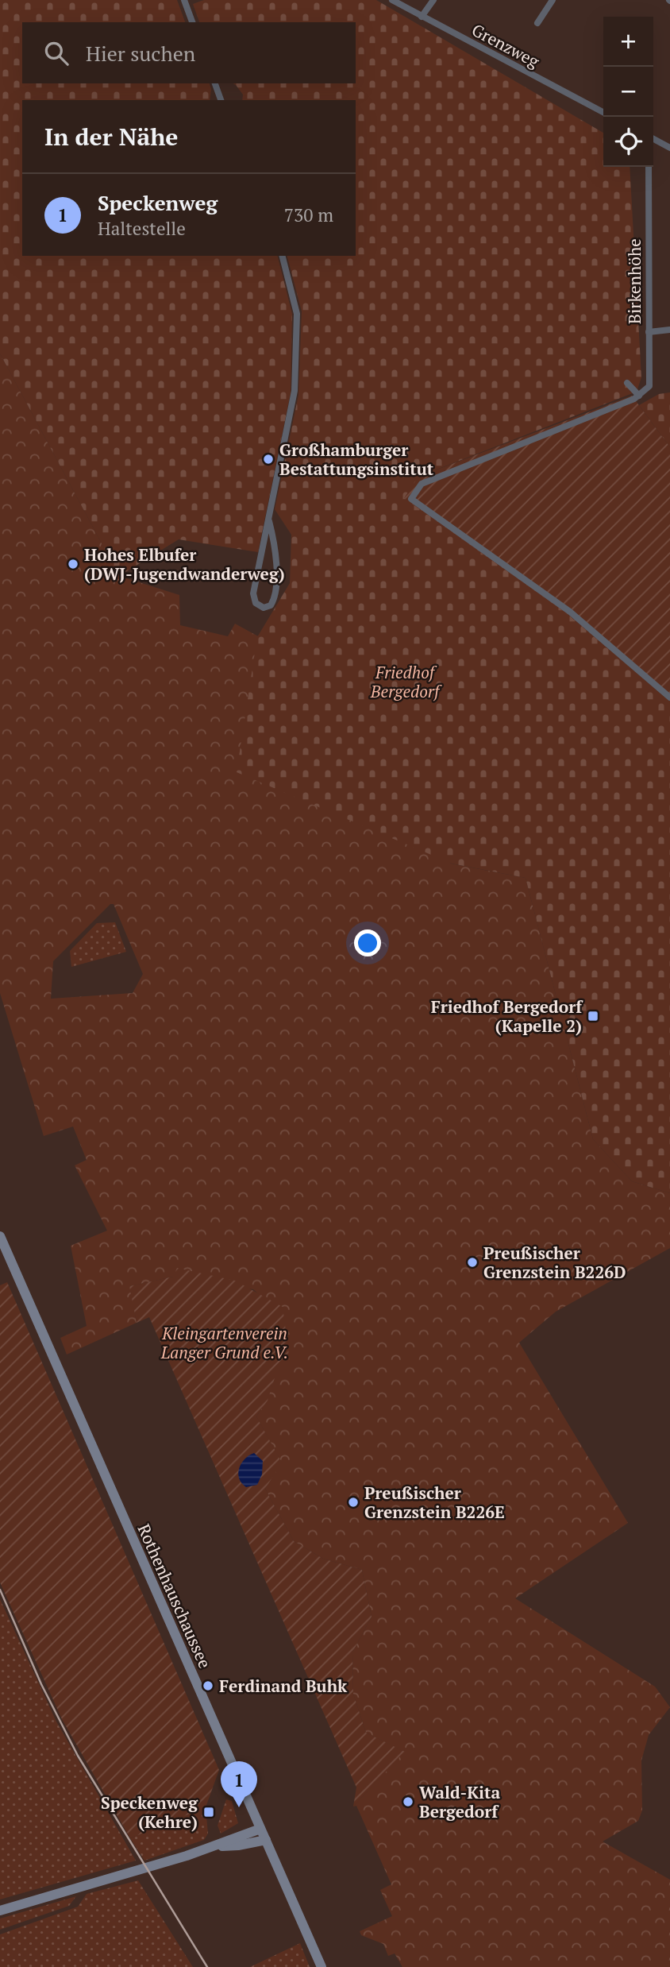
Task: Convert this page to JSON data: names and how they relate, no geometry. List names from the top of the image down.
{
  "streets": {
    "main road": ["Rothenhauschaussee"],
    "street": ["Grenzweg", "Birkenhöhe"]
  },
  "parks": ["Friedhof Bergedorf", "Kleingartenverein Langer Grund e.V."],
  "places": {
    "other": [
      "Großhamburger Bestattungsinstitut",
      "Hohes Elbufer (DWJ-Jugendwanderweg)",
      "Preußischer Grenzstein B226D",
      "Preußischer Grenzstein B226E",
      "Ferdinand Buhk",
      "Wald-Kita Bergedorf"
    ],
    "transit": ["Friedhof Bergedorf (Kapelle 2)", "Speckenweg (Kehre)"]
  },
  "page": {
    "map_buttons": ["+", "−"],
    "search": "Hier suchen",
    "heading": "In der Nähe",
    "list": [
      {
        "mark": "1",
        "name": "Speckenweg",
        "note": "Haltestelle",
        "value": "730 m"
      }
    ],
    "pins": "1"
  }
}
